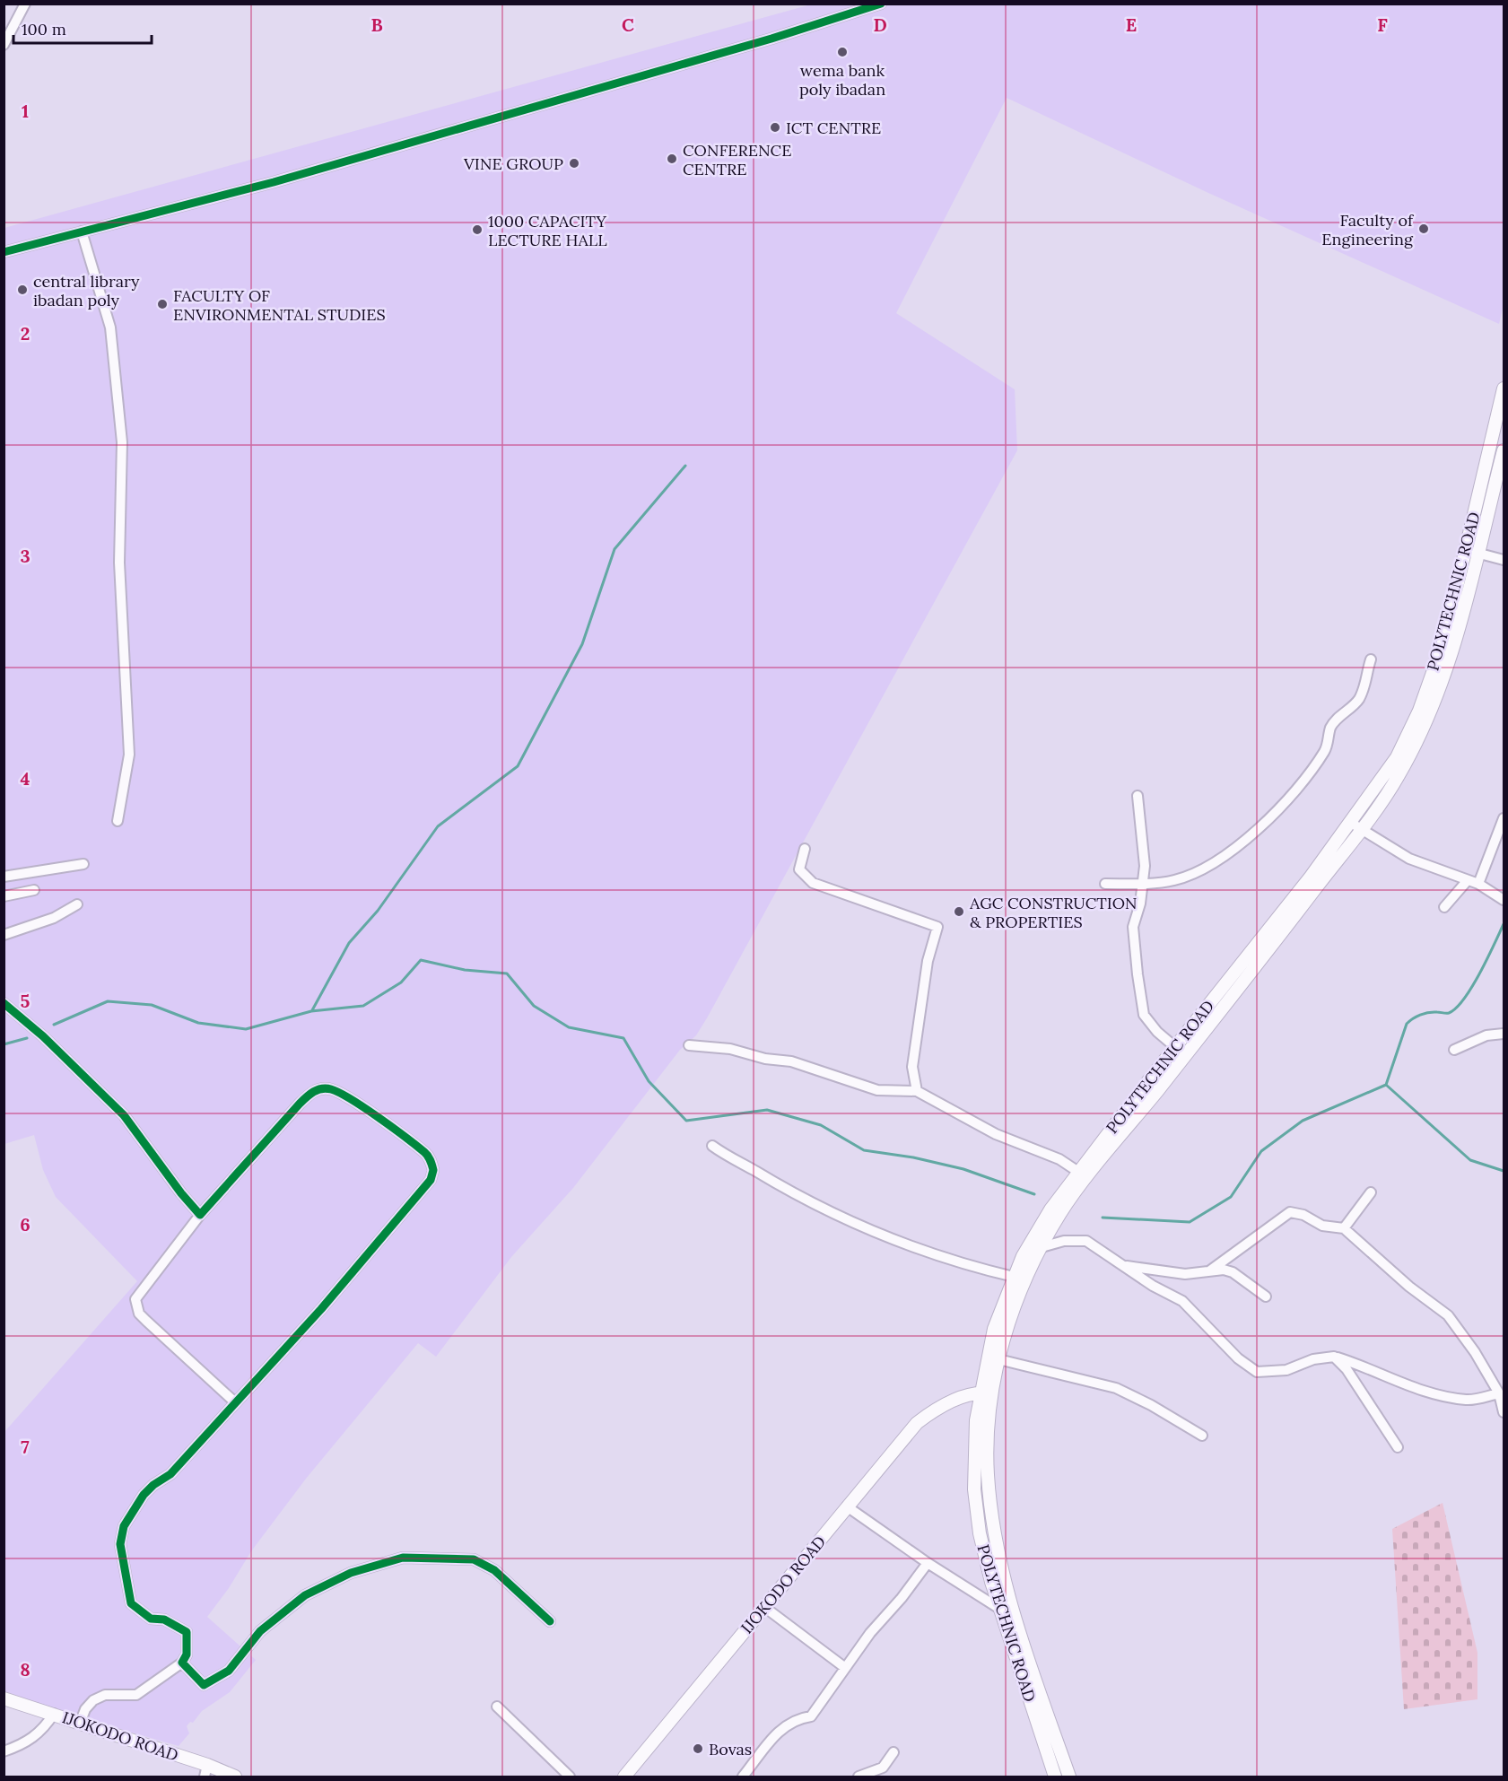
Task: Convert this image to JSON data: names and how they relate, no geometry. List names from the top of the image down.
{
  "streets": {
    "main road": ["POLYTECHNIC ROAD", "IJOKODO ROAD"]
  },
  "crossings": [
    ["POLYTECHNIC ROAD", "IJOKODO ROAD"]
  ],
  "places": [
    "wema bank poly ibadan",
    "ICT CENTRE",
    "CONFERENCE CENTRE",
    "VINE GROUP",
    "Faculty of Engineering",
    "1000 CAPACITY LECTURE HALL",
    "central library ibadan poly",
    "FACULTY OF ENVIRONMENTAL STUDIES",
    "AGC CONSTRUCTION & PROPERTIES",
    "Bovas"
  ],
  "scale_bar": "100 m",
  "grid": {
    "columns": [
      "B",
      "C",
      "D",
      "E",
      "F"
    ],
    "rows": [
      "1",
      "2",
      "3",
      "4",
      "5",
      "6",
      "7",
      "8"
    ]
  }
}
